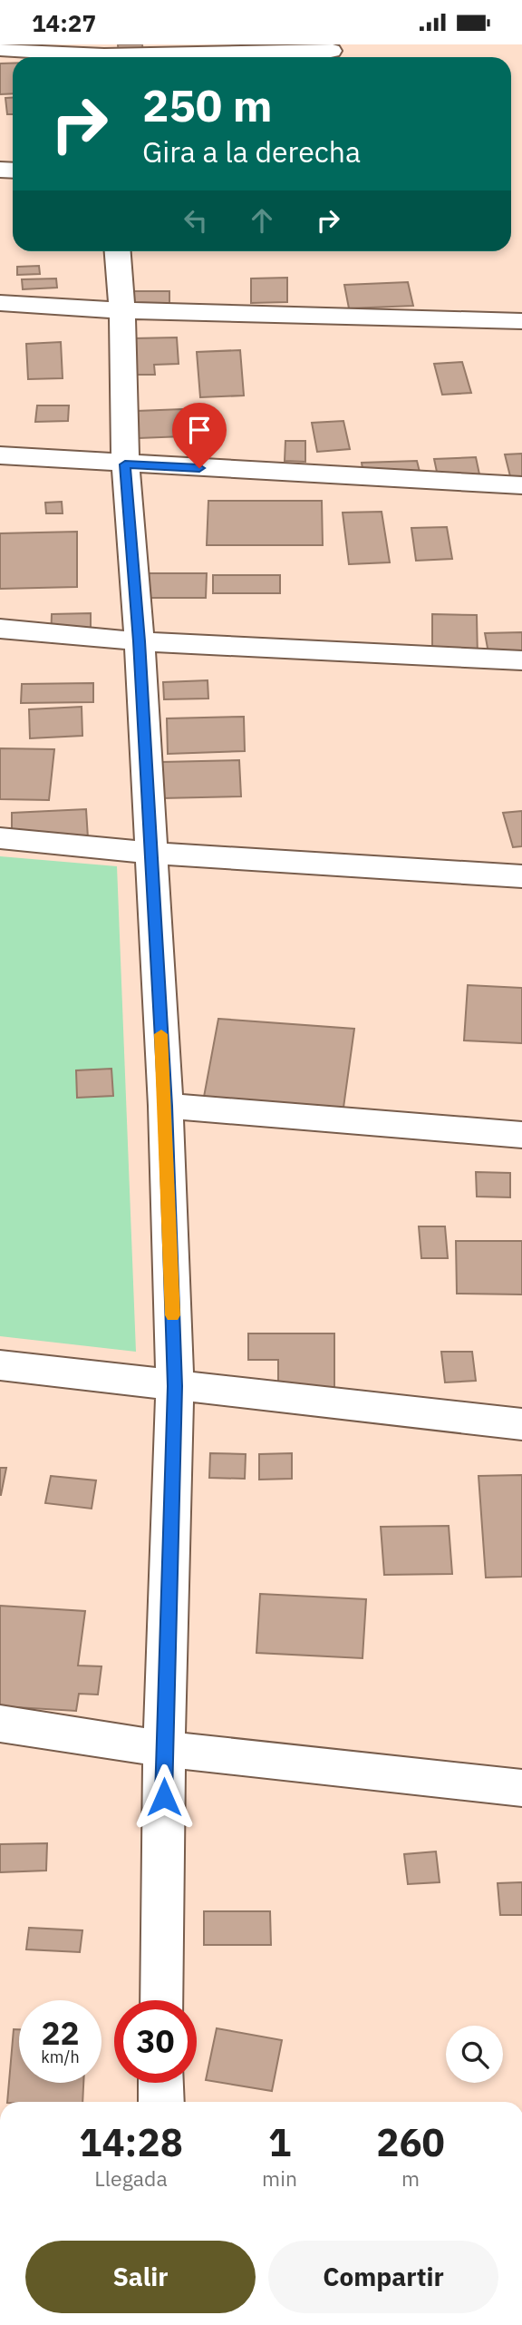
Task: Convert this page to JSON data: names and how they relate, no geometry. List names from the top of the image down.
{
  "page": {
    "status": "14:27",
    "turn": ["250 m", "Gira a la derecha"],
    "speed": "22 km/h",
    "limit": "30",
    "eta": [
      "14:28",
      "Llegada",
      "1",
      "min",
      "260",
      "m"
    ],
    "buttons": ["Salir", "Compartir"]
  }
}
